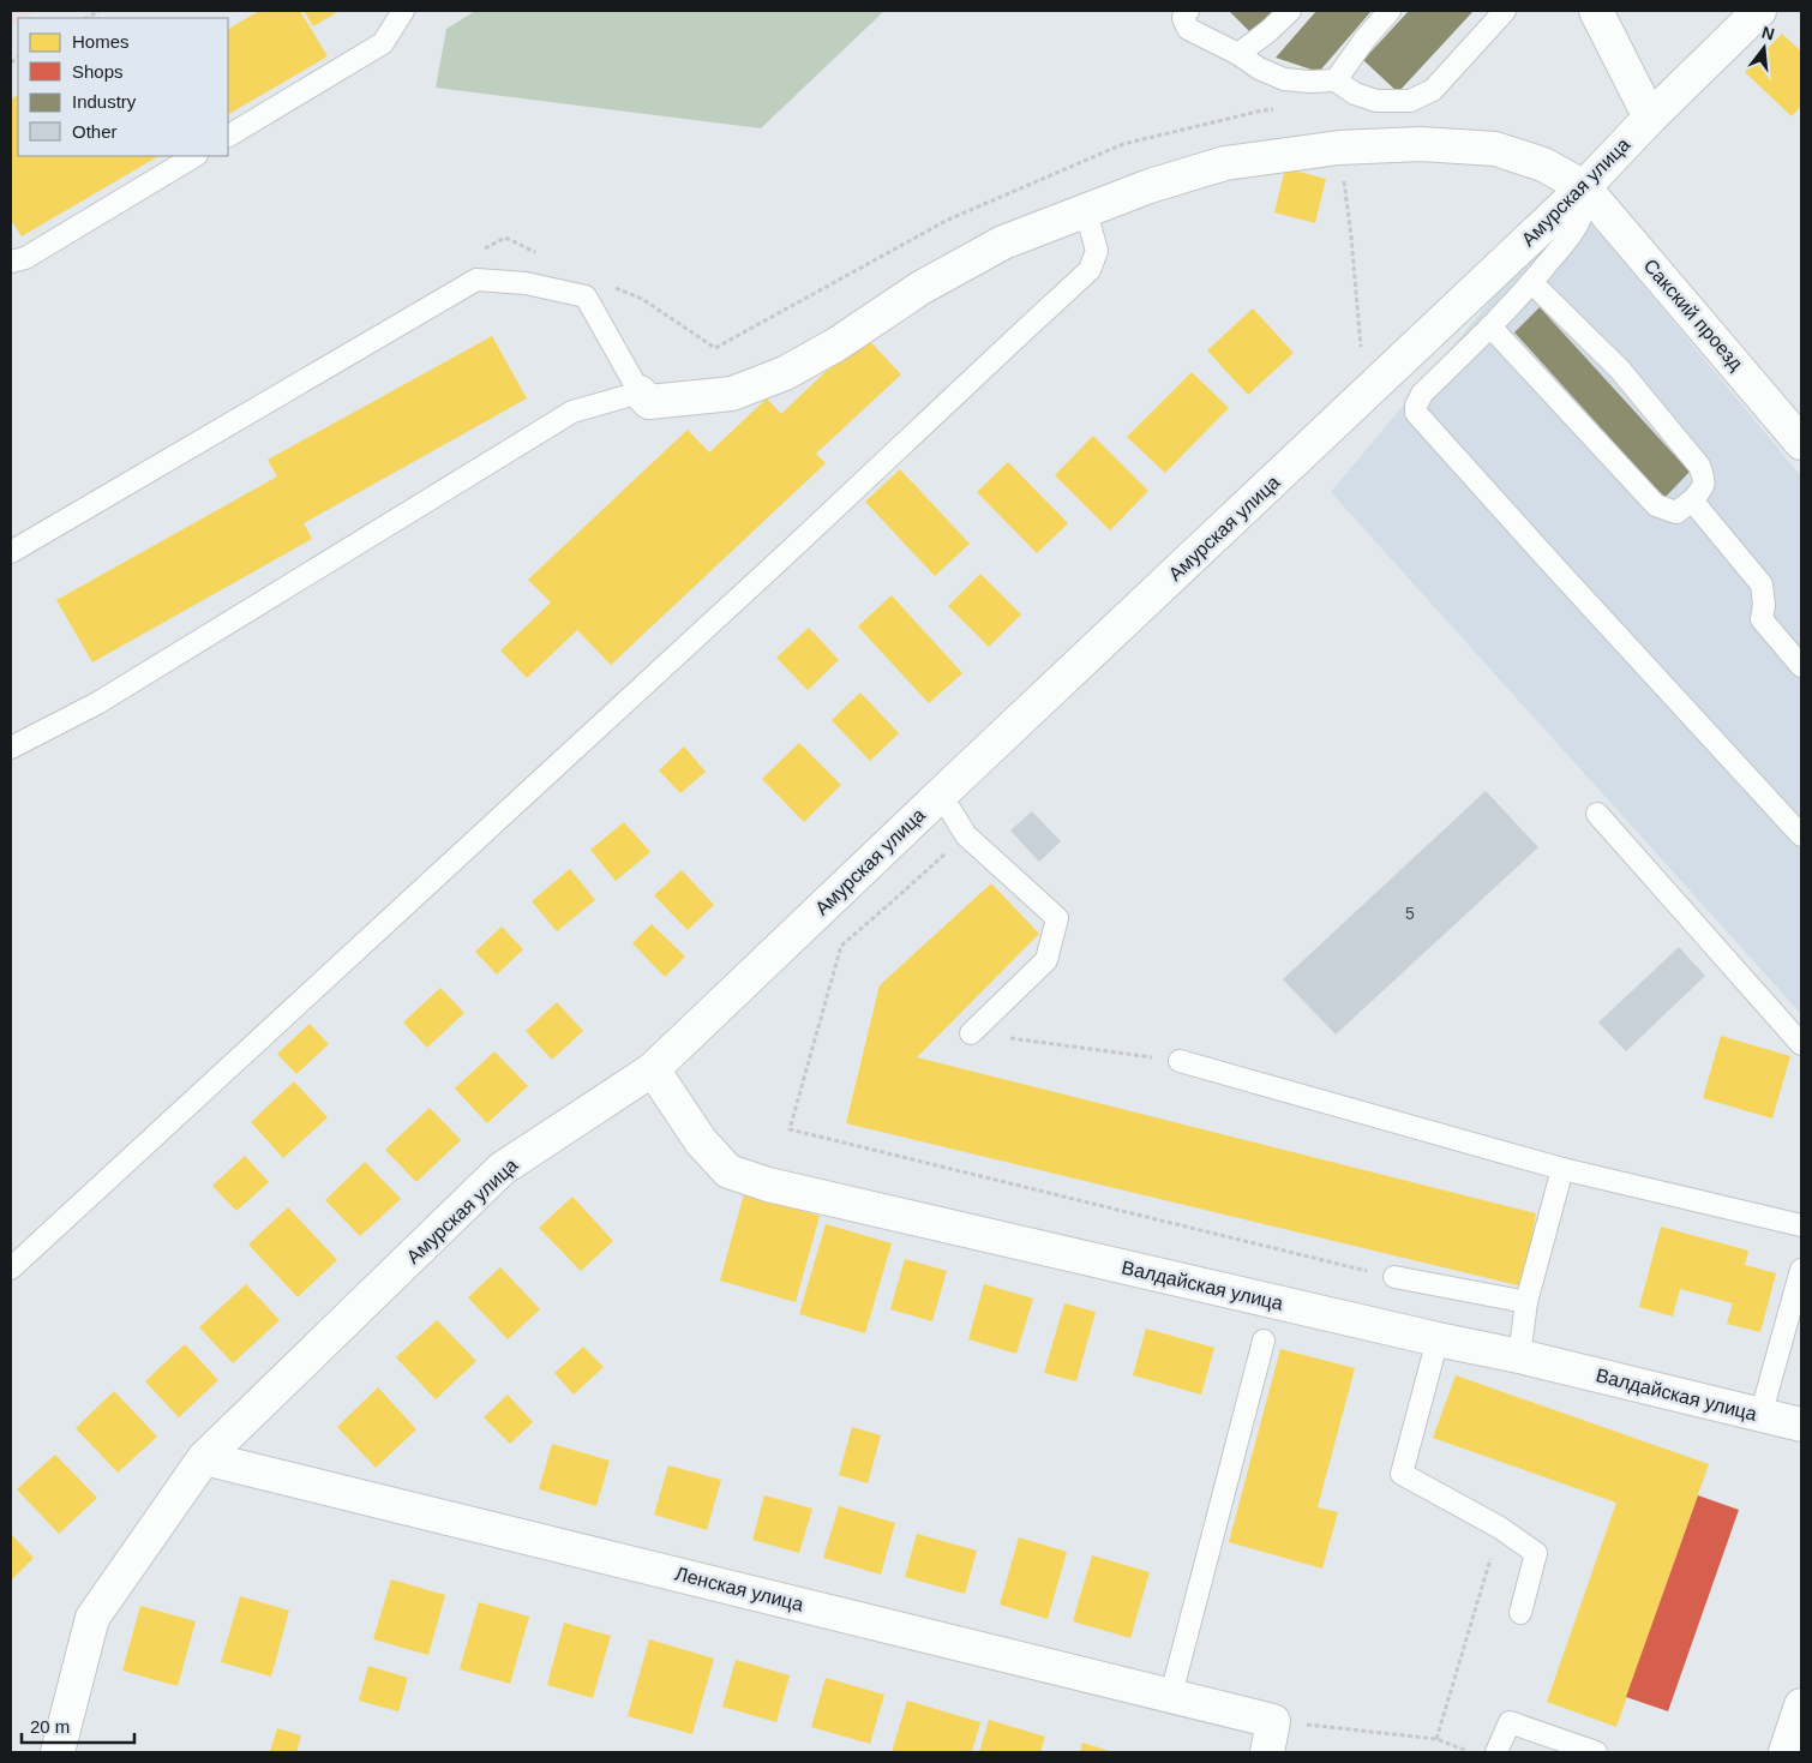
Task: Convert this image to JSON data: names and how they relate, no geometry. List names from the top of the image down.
{
  "streets": {
    "street": [
      "Амурская улица",
      "Сакский проезд",
      "Валдайская улица",
      "Ленская улица"
    ]
  },
  "crossings": [
    ["Амурская улица", "Сакский проезд"],
    ["Амурская улица", "Валдайская улица"],
    ["Амурская улица", "Ленская улица"]
  ],
  "house_numbers": ["5"],
  "legend": [
    "Homes",
    "Shops",
    "Industry",
    "Other"
  ],
  "scale_bar": "20 m",
  "north": "top"
}
